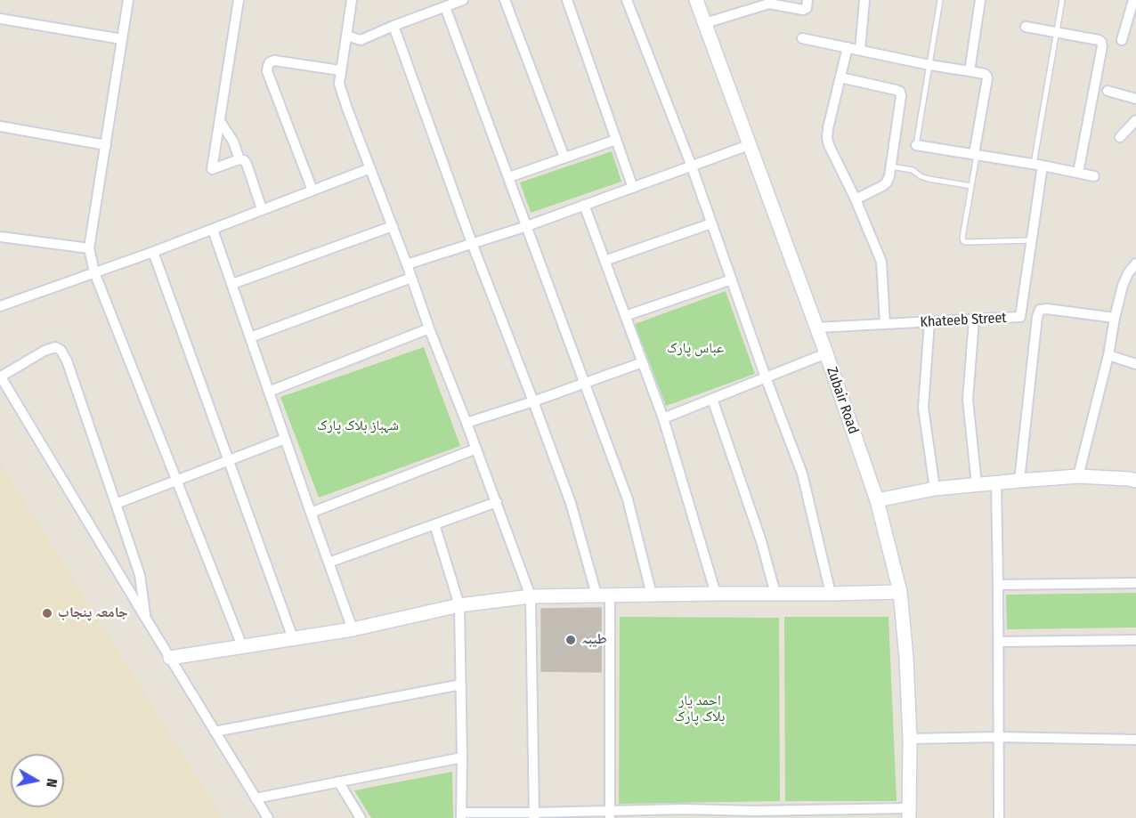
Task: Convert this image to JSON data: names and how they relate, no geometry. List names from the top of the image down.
{
  "streets": {
    "street": ["Khateeb Street", "Zubair Road"]
  },
  "crossings": [
    ["Khateeb Street", "Zubair Road"]
  ],
  "parks": ["عباس پارک", "شہباز بلاک پارک", "احمد یار بلاک پارک"],
  "places": ["جامعہ پنجاب", "طیبہ"],
  "north": "right"
}
